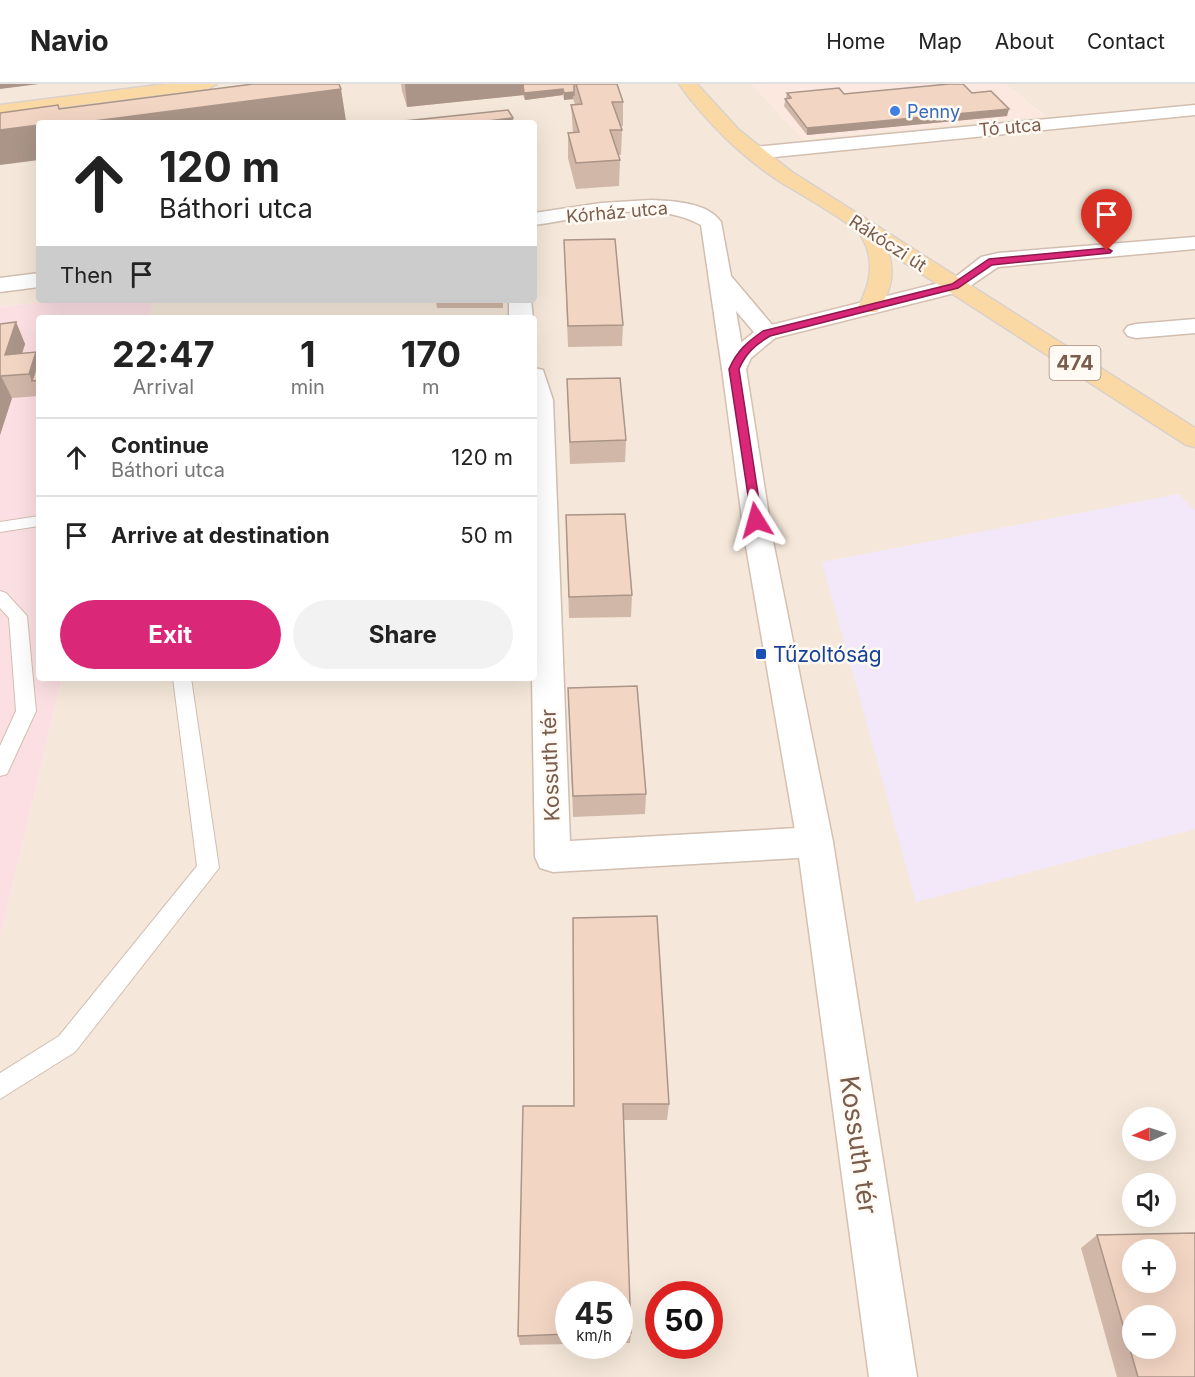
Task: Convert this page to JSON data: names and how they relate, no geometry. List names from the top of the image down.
{
  "streets": {
    "main road": ["Rákóczi út", "474"],
    "street": ["Tó utca", "Kórház utca", "Kossuth tér"]
  },
  "crossings": [
    ["Tó utca", "Rákóczi út"],
    ["Kórház utca", "Kossuth tér"],
    ["Rákóczi út", "474"]
  ],
  "places": {
    "other": ["Penny"],
    "transit": ["Tűzoltóság"]
  },
  "north": "left",
  "page": {
    "header": "Navio",
    "nav": [
      "Home",
      "Map",
      "About",
      "Contact"
    ],
    "turn": ["120 m", "Báthori utca"],
    "then": "Then",
    "eta": [
      "22:47",
      "Arrival",
      "1",
      "min",
      "170",
      "m"
    ],
    "list": [
      {
        "name": "Continue",
        "note": "Báthori utca",
        "value": "120 m"
      },
      {
        "name": "Arrive at destination",
        "value": "50 m"
      }
    ],
    "buttons": ["Exit", "Share"],
    "map_buttons": ["+", "−"],
    "speed": "45 km/h",
    "limit": "50"
  }
}
